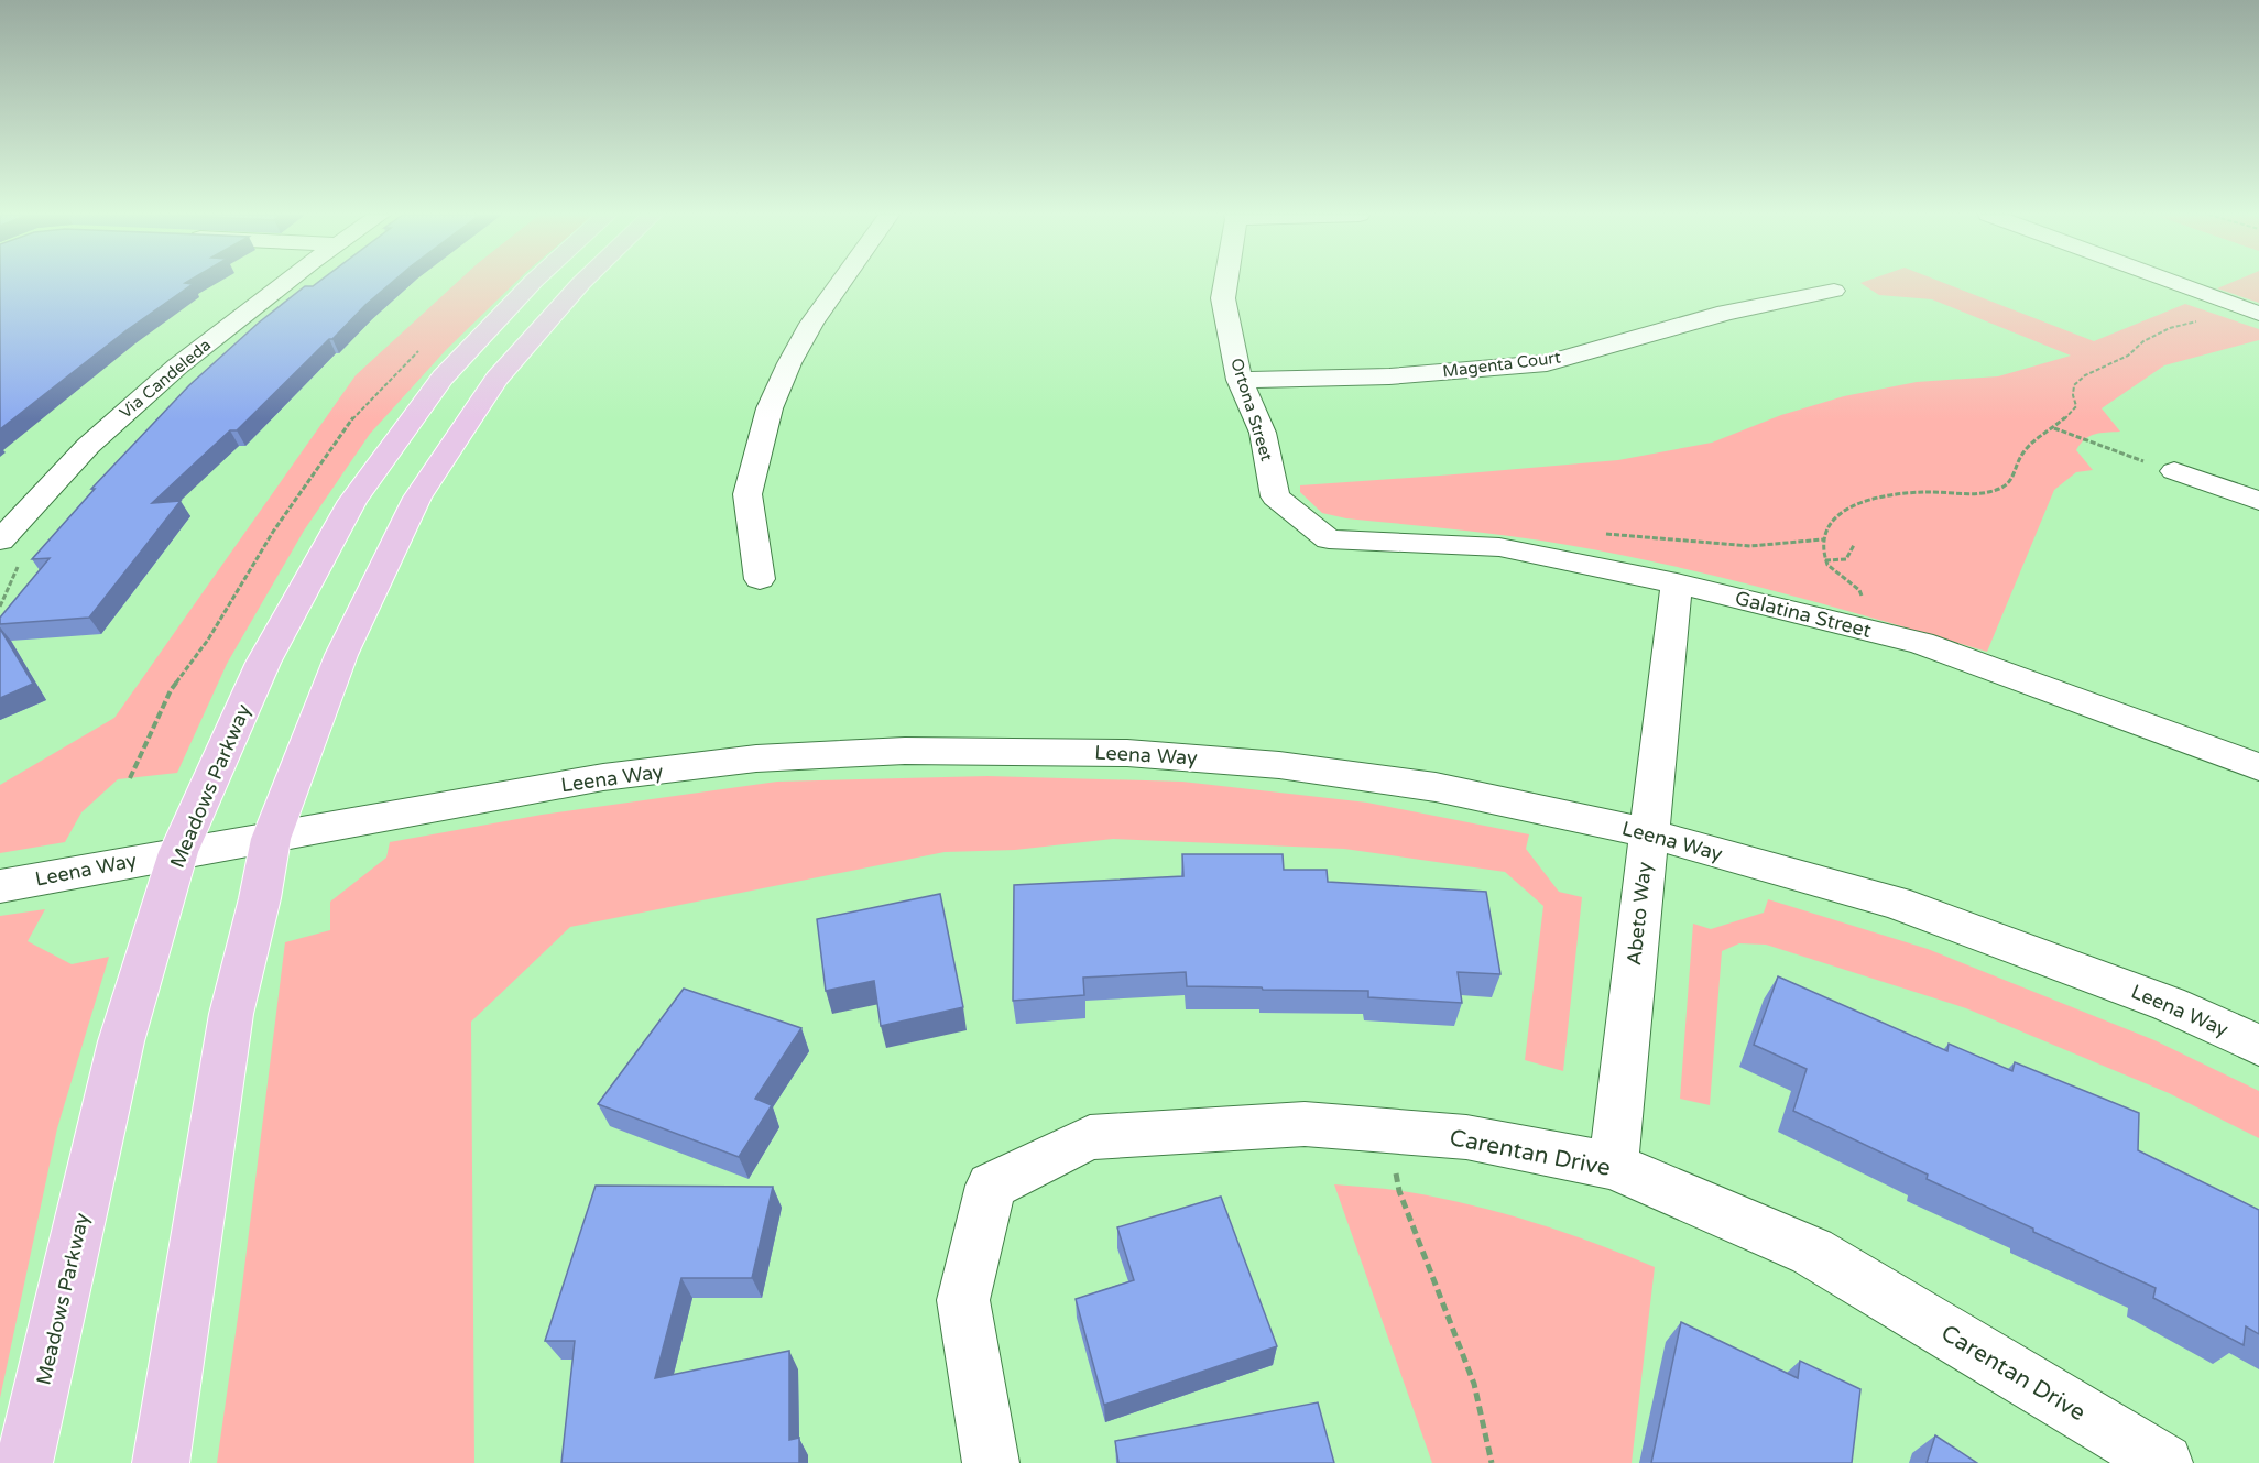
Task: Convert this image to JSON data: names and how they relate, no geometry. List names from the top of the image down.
{
  "streets": {
    "main road": ["Meadows Parkway"],
    "street": [
      "Magenta Court",
      "Via Candeleda",
      "Ortona Street",
      "Galatina Street",
      "Leena Way",
      "Abeto Way",
      "Carentan Drive"
    ]
  },
  "crossings": [
    ["Magenta Court", "Ortona Street"],
    ["Ortona Street", "Galatina Street"],
    ["Galatina Street", "Abeto Way"],
    ["Leena Way", "Meadows Parkway"],
    ["Leena Way", "Abeto Way"],
    ["Abeto Way", "Carentan Drive"]
  ]
}
